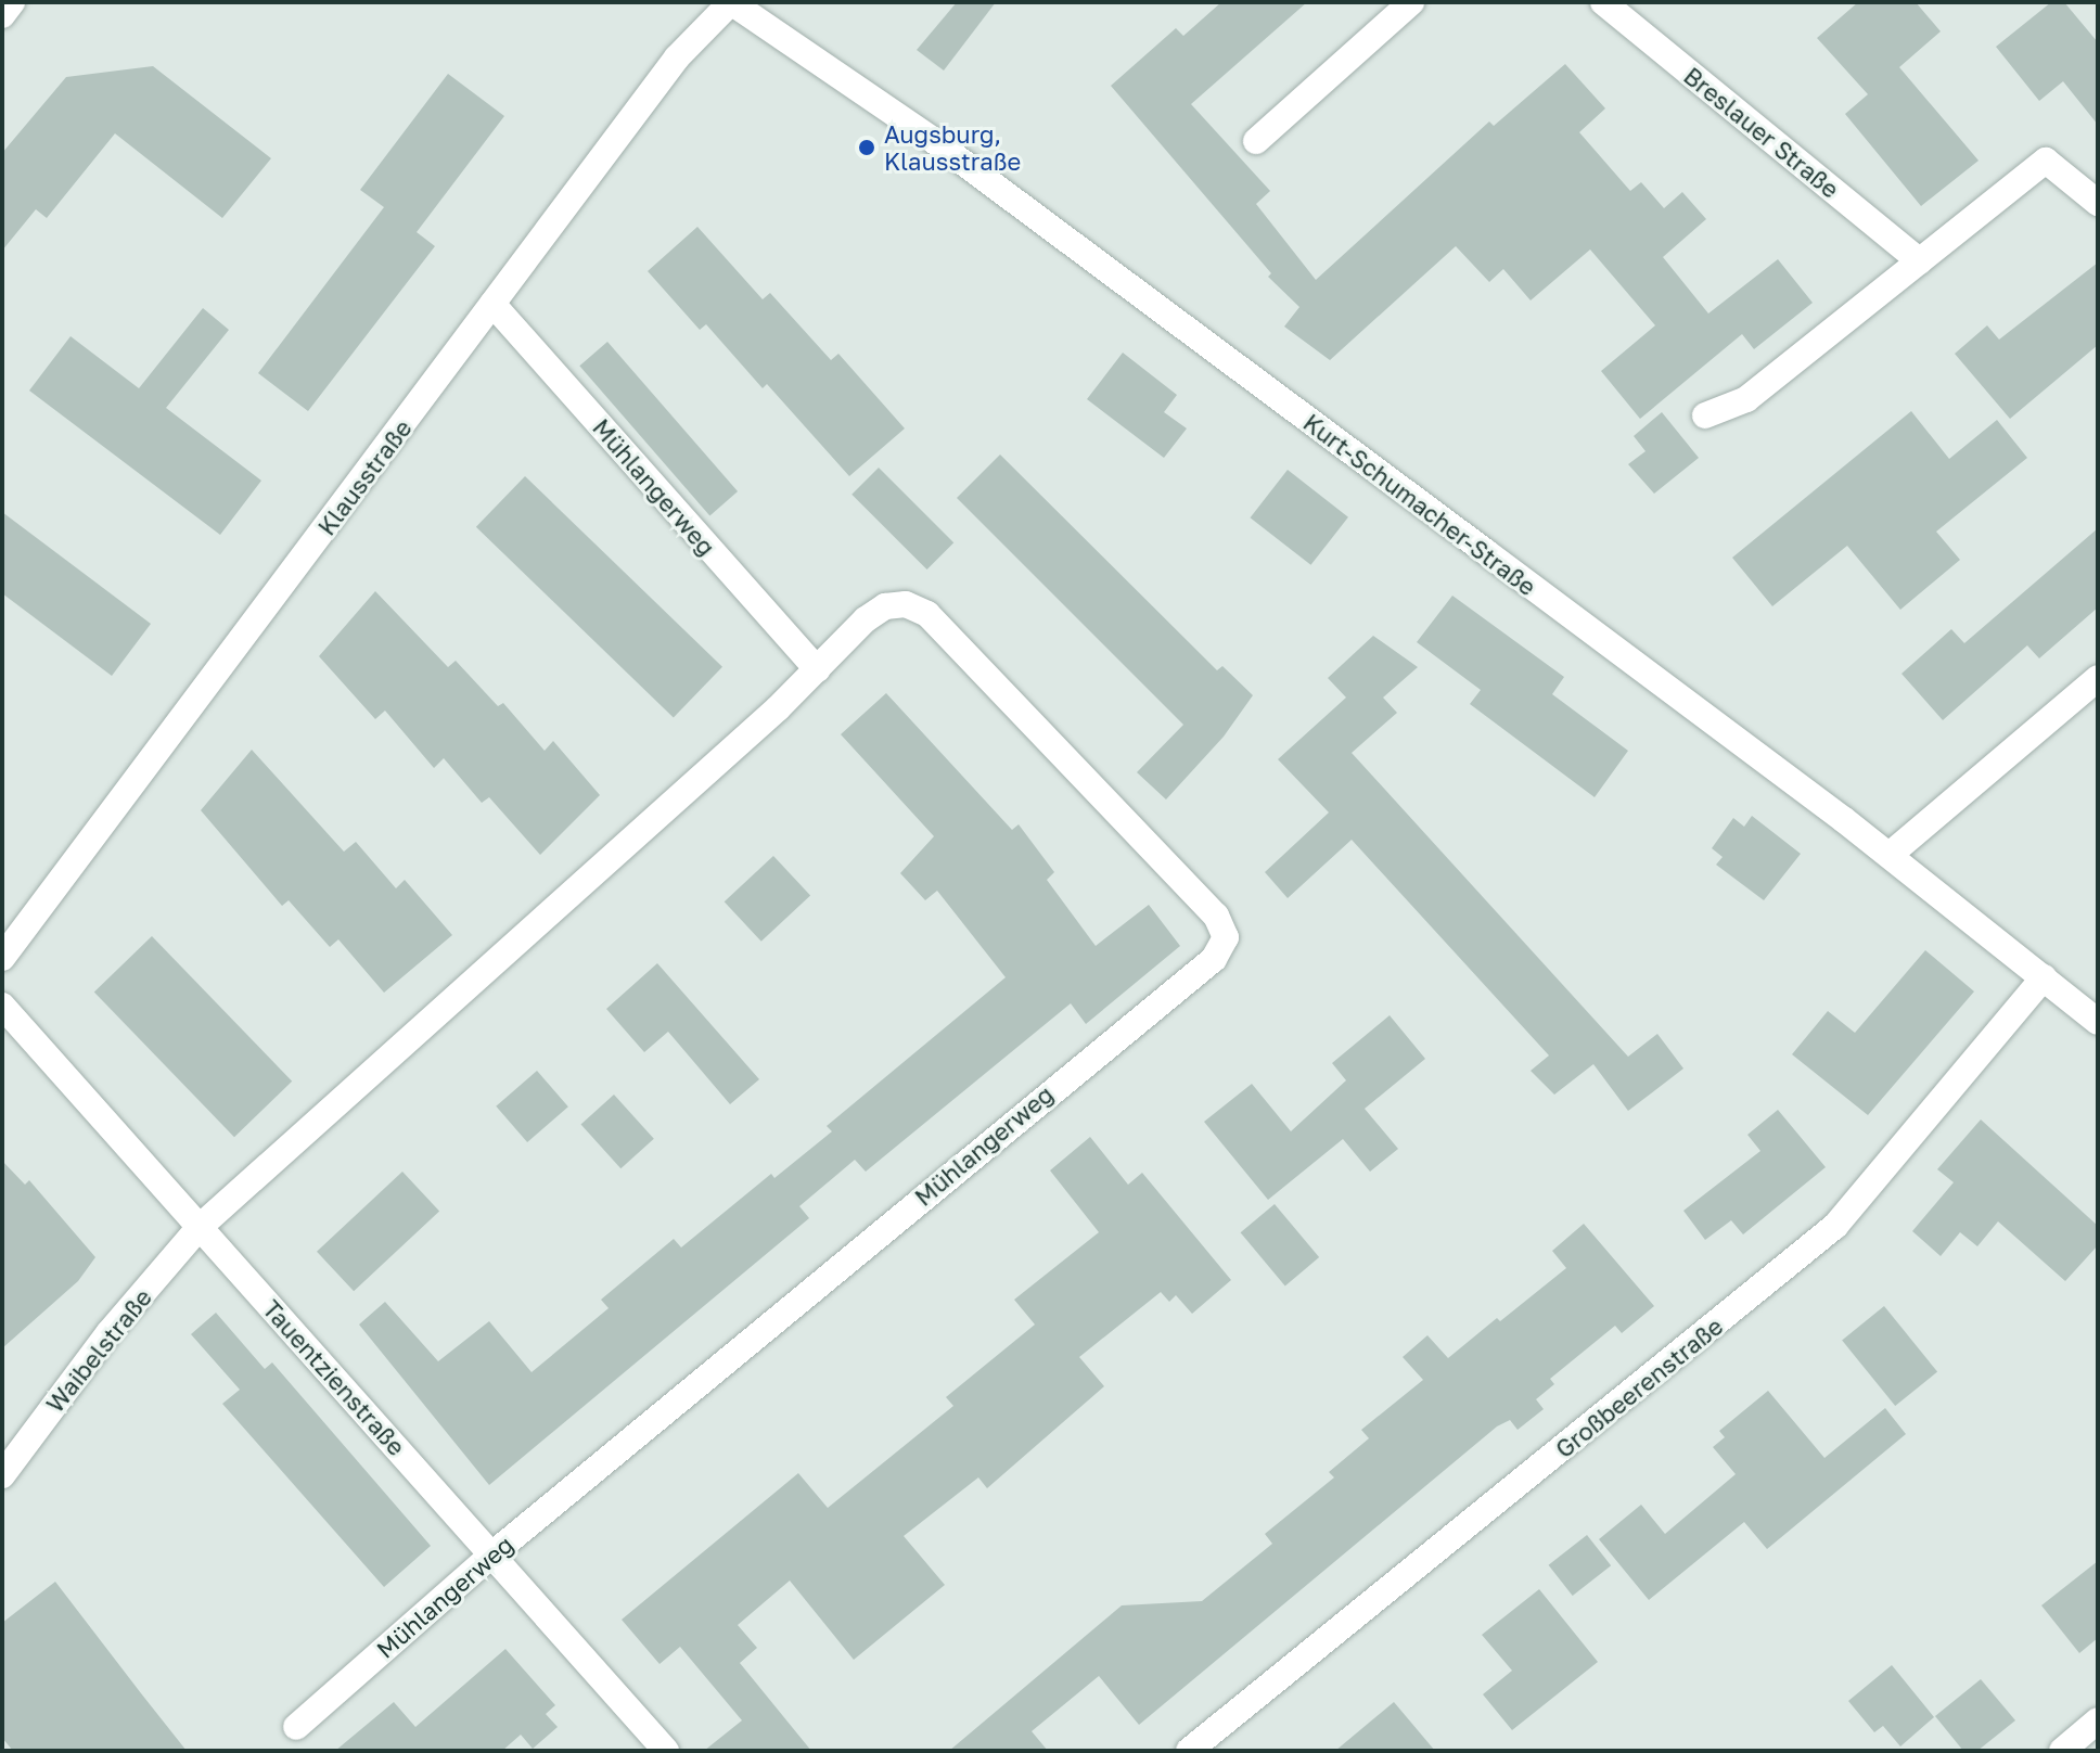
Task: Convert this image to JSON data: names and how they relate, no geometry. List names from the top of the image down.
{
  "streets": {
    "street": [
      "Breslauer Straße",
      "Klausstraße",
      "Mühlangerweg",
      "Kurt-Schumacher-Straße",
      "Waibelstraße",
      "Tauentzienstraße",
      "Großbeerenstraße"
    ]
  },
  "crossings": [
    ["Klausstraße", "Mühlangerweg"],
    ["Klausstraße", "Kurt-Schumacher-Straße"],
    ["Mühlangerweg", "Waibelstraße"],
    ["Mühlangerweg", "Tauentzienstraße"],
    ["Kurt-Schumacher-Straße", "Großbeerenstraße"],
    ["Waibelstraße", "Tauentzienstraße"]
  ],
  "places": ["Augsburg, Klausstraße"]
}
